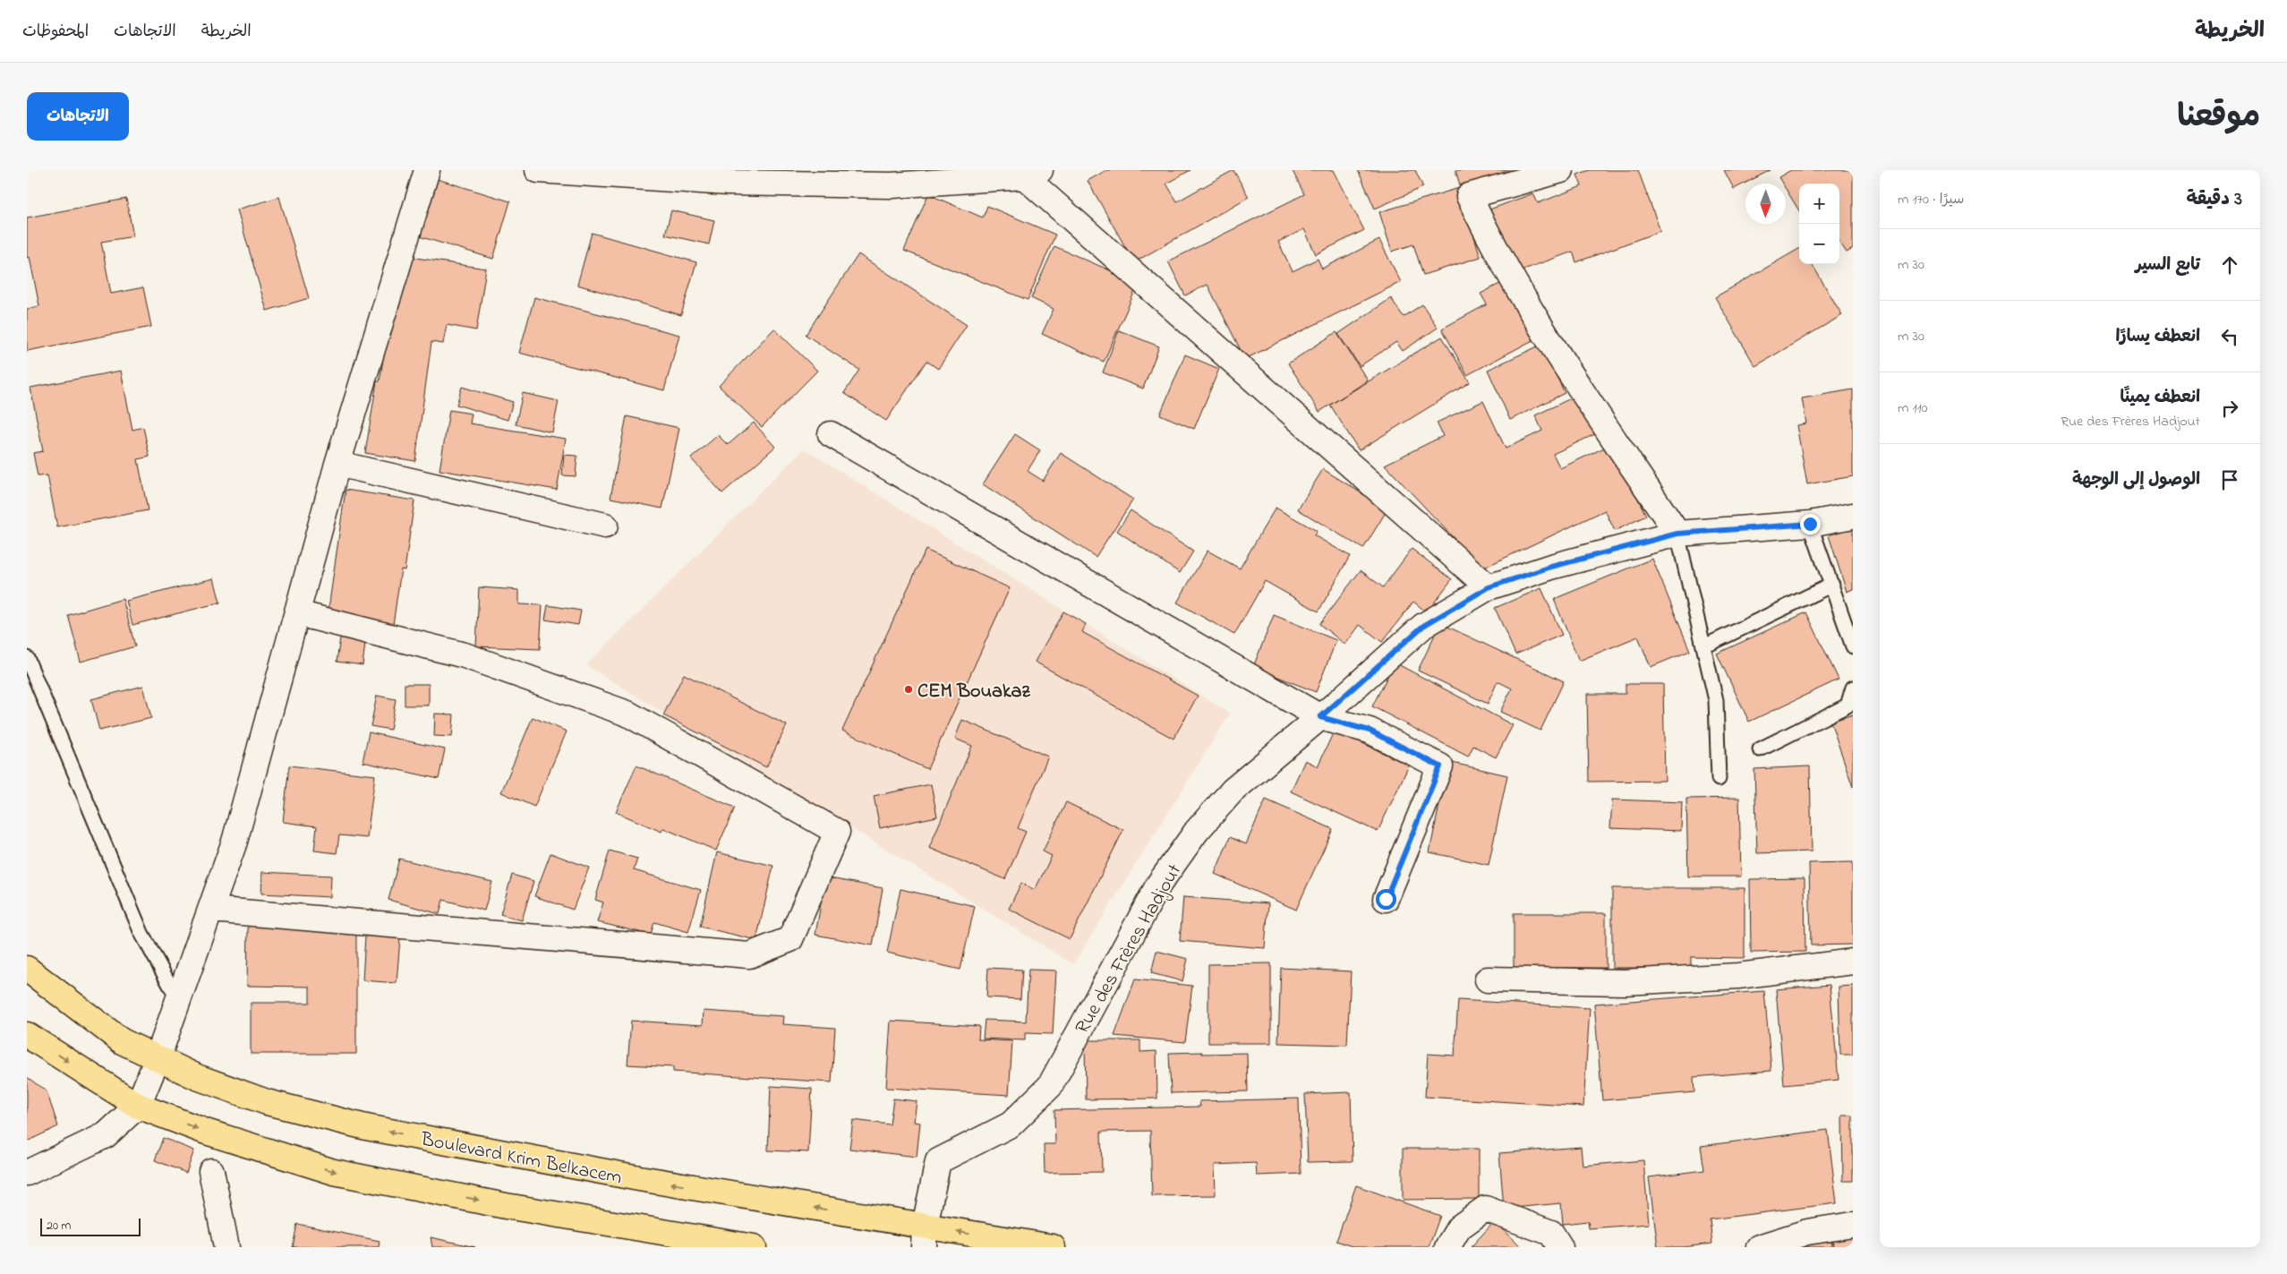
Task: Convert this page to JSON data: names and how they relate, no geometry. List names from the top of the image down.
{
  "streets": {
    "main road": ["Boulevard Krim Belkacem"],
    "street": ["Rue des Frères Hadjout"]
  },
  "crossings": [
    ["Rue des Frères Hadjout", "Boulevard Krim Belkacem"]
  ],
  "places": ["CEM Bouakaz"],
  "scale_bar": "20 m",
  "north": "bottom",
  "page": {
    "header": "الخريطة",
    "nav": ["الخريطة", "الاتجاهات", "المحفوظات"],
    "title": "موقعنا",
    "buttons": "الاتجاهات",
    "heading": ["3 دقيقة", "سيرًا · 170 m"],
    "map_buttons": ["+", "−"],
    "list": [
      ["تابع السير", "30 m"],
      ["انعطف يسارًا", "30 m"],
      ["انعطف يمينًا", "Rue des Frères Hadjout", "110 m"],
      "الوصول إلى الوجهة"
    ],
    "scale": "20 m"
  }
}
